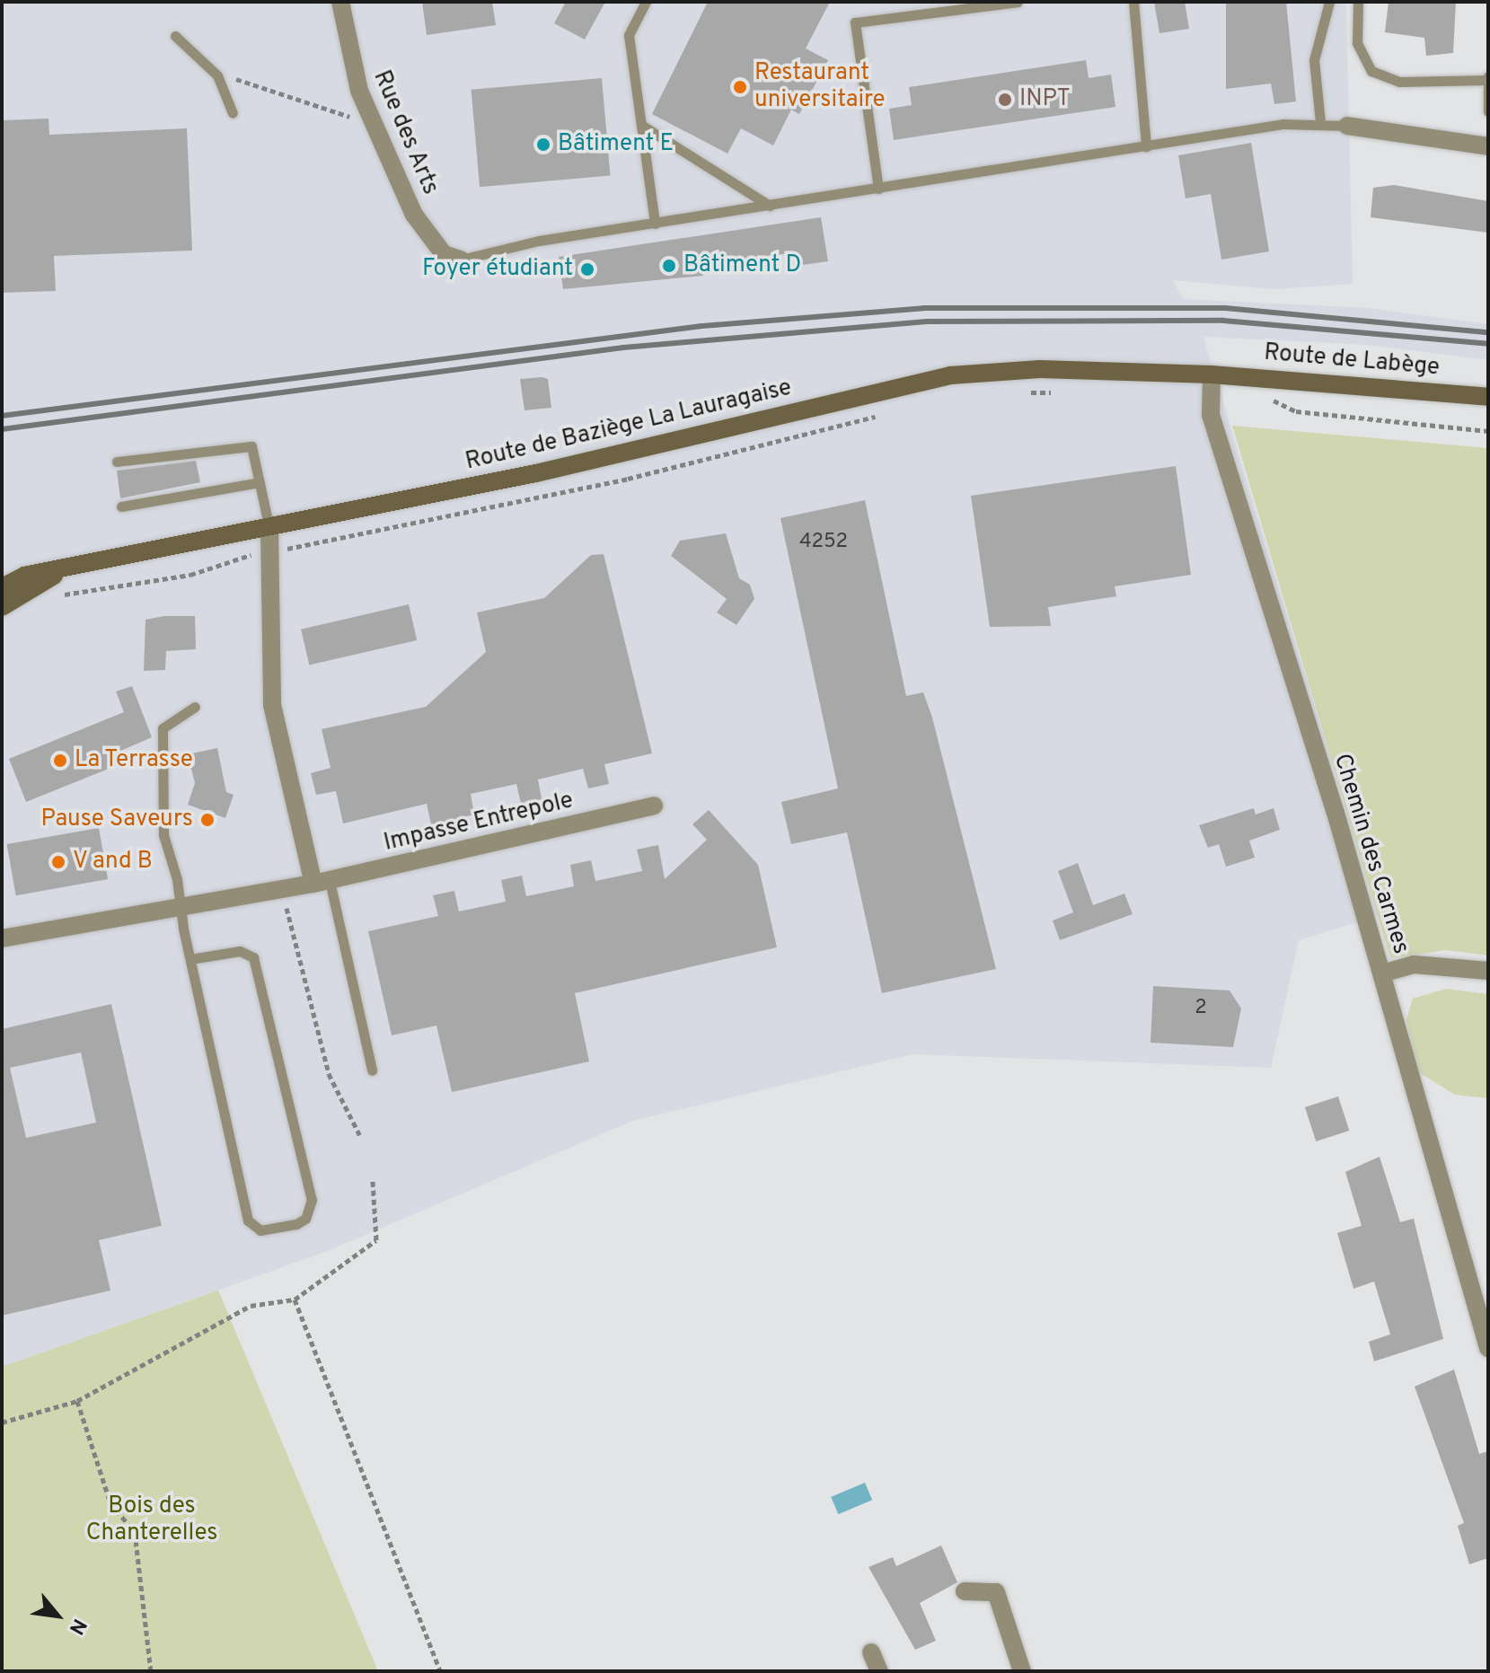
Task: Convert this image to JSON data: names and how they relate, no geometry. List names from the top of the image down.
{
  "streets": {
    "main road": ["Route de Labège", "Route de Baziège La Lauragaise"],
    "street": ["Rue des Arts", "Impasse Entrepole", "Chemin des Carmes"]
  },
  "crossings": [
    ["Route de Labège", "Route de Baziège La Lauragaise"],
    ["Route de Labège", "Chemin des Carmes"],
    ["Route de Baziège La Lauragaise", "Chemin des Carmes"]
  ],
  "parks": ["Bois des Chanterelles"],
  "places": [
    "Restaurant universitaire",
    "INPT",
    "Bâtiment E",
    "Bâtiment D",
    "Foyer étudiant",
    "La Terrasse",
    "Pause Saveurs",
    "V and B"
  ],
  "house_numbers": ["4252", "2"],
  "north": "bottom right"
}
